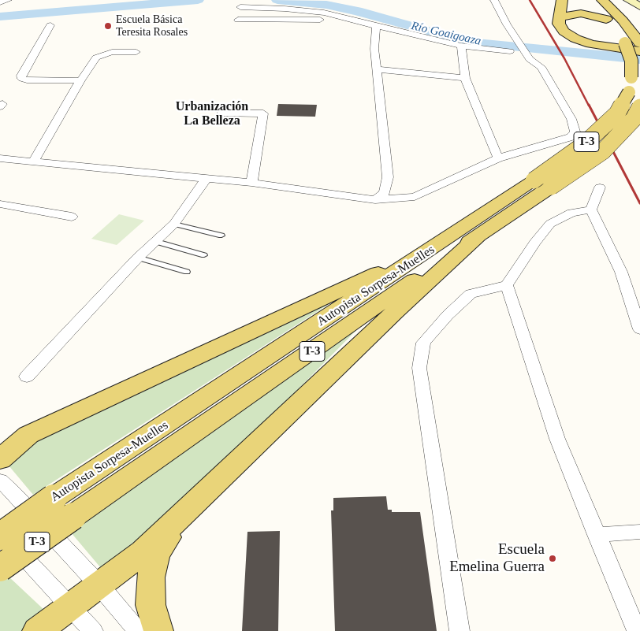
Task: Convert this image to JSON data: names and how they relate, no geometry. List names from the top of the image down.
{
  "streets": {
    "main road": ["T-3", "Autopista Sorpesa-Muelles"]
  },
  "districts": ["Urbanización La Belleza"],
  "water": ["Río Goaigoaza"],
  "places": ["Escuela Básica Teresita Rosales", "Escuela Emelina Guerra"]
}
